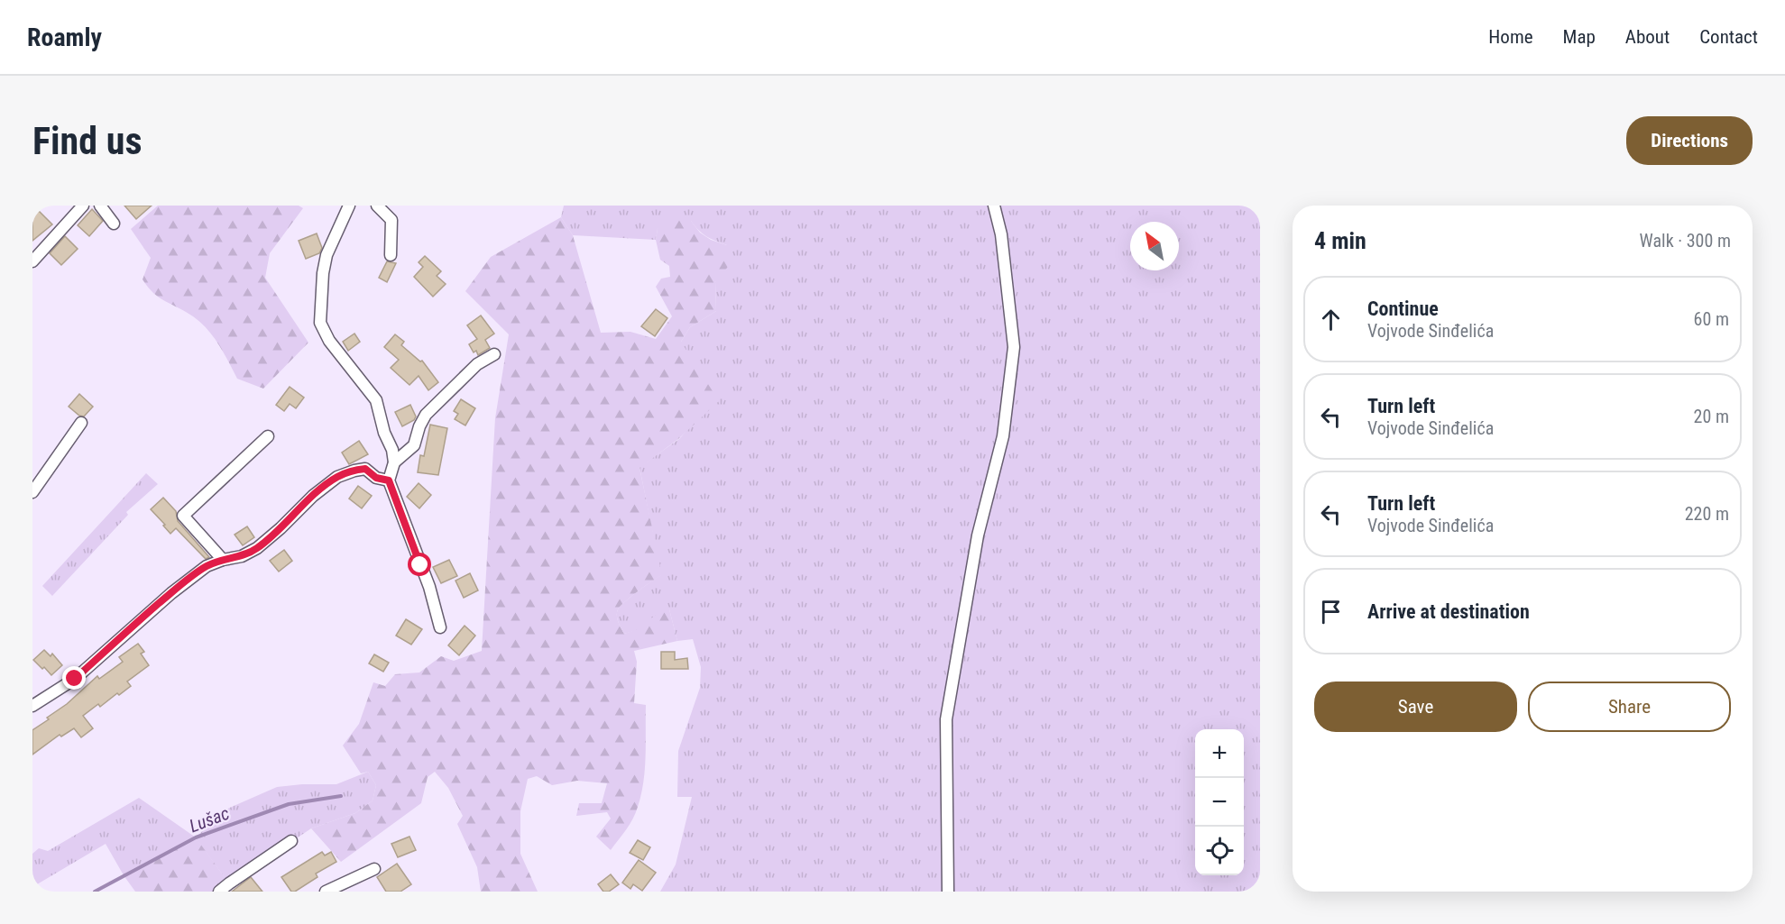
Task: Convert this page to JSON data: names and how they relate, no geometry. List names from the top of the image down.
{
  "water": ["Lušac"],
  "north": "top left",
  "page": {
    "header": "Roamly",
    "nav": [
      "Home",
      "Map",
      "About",
      "Contact"
    ],
    "buttons": [
      "Directions",
      ["Save", "Share"]
    ],
    "title": "Find us",
    "heading": ["4 min", "Walk · 300 m"],
    "list": [
      ["Continue", "Vojvode Sinđelića", "60 m"],
      ["Turn left", "Vojvode Sinđelića", "20 m"],
      ["Turn left", "Vojvode Sinđelića", "220 m"],
      "Arrive at destination"
    ],
    "map_buttons": ["+", "−"]
  }
}
